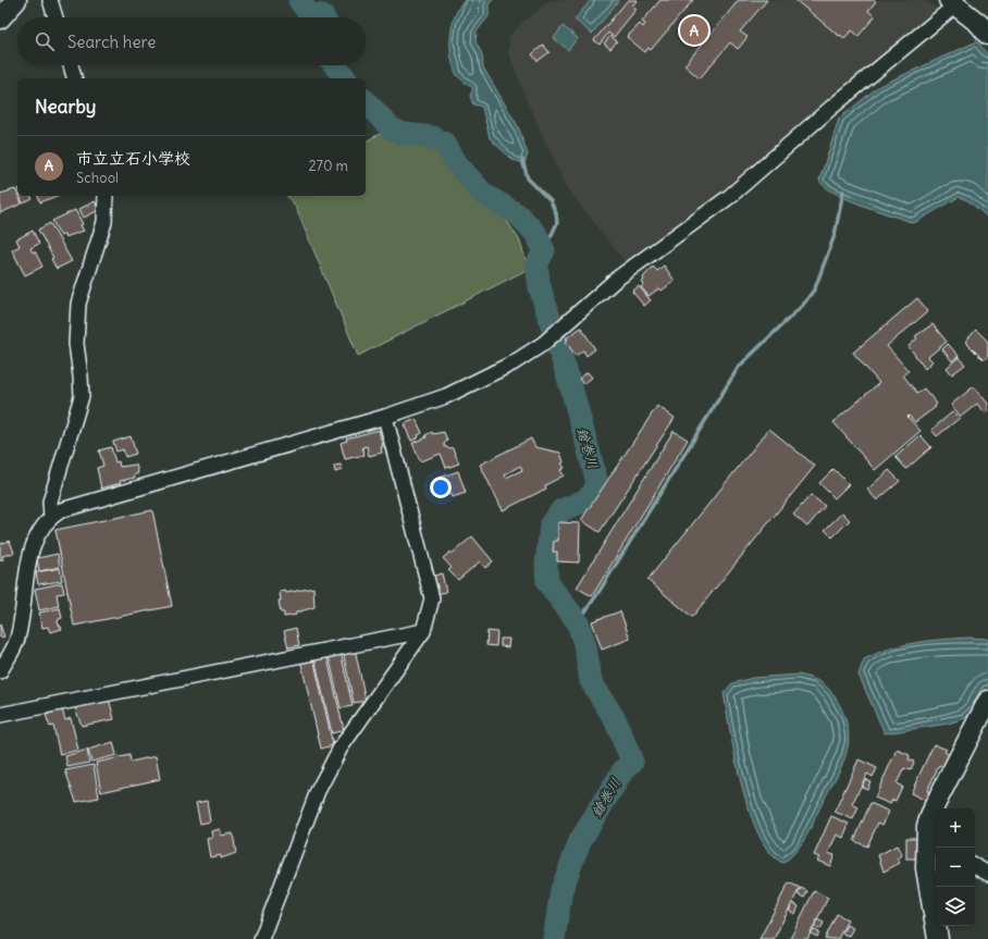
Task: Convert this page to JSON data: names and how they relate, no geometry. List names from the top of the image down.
{
  "water": ["鎗巻川"],
  "page": {
    "pins": "A",
    "search": "Search here",
    "heading": "Nearby",
    "list": [
      {
        "mark": "A",
        "name": "市立立石小学校",
        "note": "School",
        "value": "270 m"
      }
    ],
    "map_buttons": ["+", "−"]
  }
}
